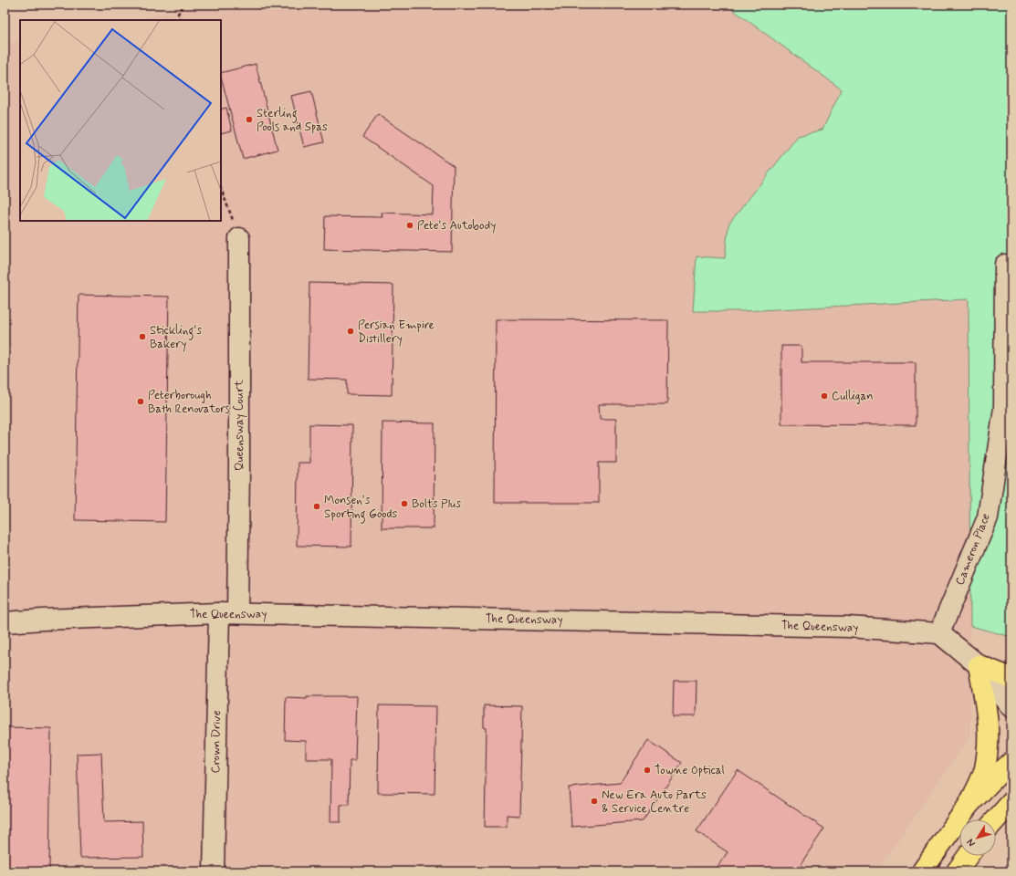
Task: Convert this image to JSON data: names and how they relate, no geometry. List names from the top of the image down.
{
  "streets": {
    "street": [
      "Queensway Court",
      "Cameron Place",
      "The Queensway",
      "Crown Drive"
    ]
  },
  "crossings": [
    ["Queensway Court", "The Queensway"],
    ["Queensway Court", "Crown Drive"],
    ["Cameron Place", "The Queensway"],
    ["The Queensway", "Crown Drive"]
  ],
  "places": [
    "Sterling Pools and Spas",
    "Pete's Autobody",
    "Persian Empire Distillery",
    "Stickling's Bakery",
    "Culligan",
    "Peterborough Bath Renovators",
    "Bolts Plus",
    "Monsen's Sporting Goods",
    "Towne Optical",
    "New Era Auto Parts & Service Centre"
  ],
  "north": "bottom left"
}
